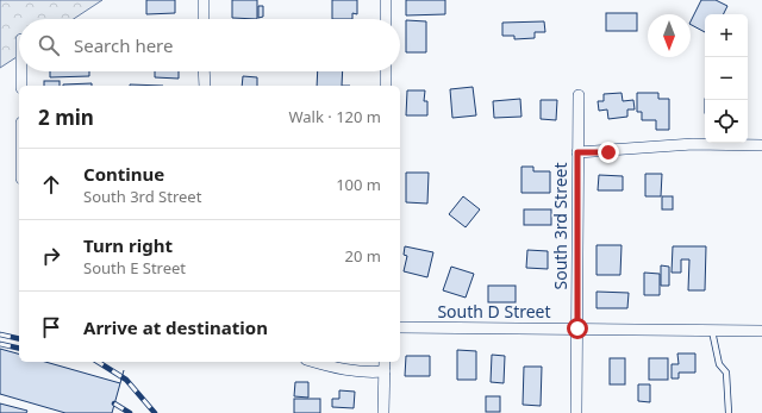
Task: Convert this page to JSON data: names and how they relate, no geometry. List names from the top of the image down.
{
  "streets": {
    "street": ["South 3rd Street", "South D Street"]
  },
  "crossings": [
    ["South 3rd Street", "South D Street"]
  ],
  "north": "bottom",
  "page": {
    "map_buttons": ["+", "−"],
    "search": "Search here",
    "heading": ["2 min", "Walk · 120 m"],
    "list": [
      ["Continue", "South 3rd Street", "100 m"],
      ["Turn right", "South E Street", "20 m"],
      "Arrive at destination"
    ]
  }
}
